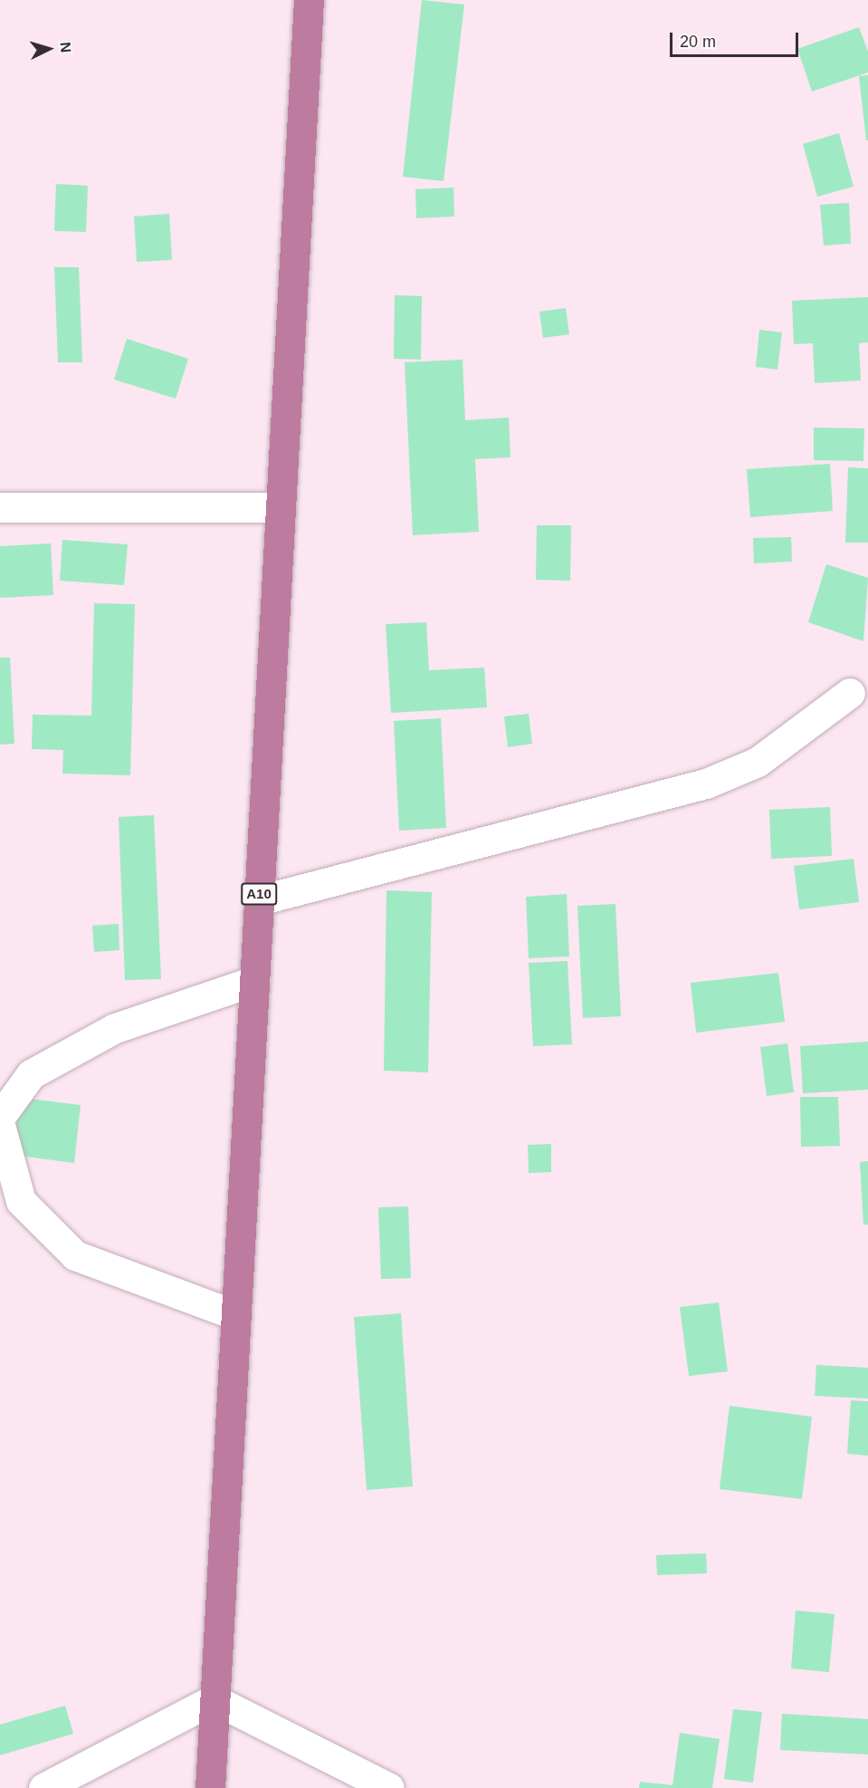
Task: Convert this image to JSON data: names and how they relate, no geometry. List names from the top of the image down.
{
  "streets": {
    "highway": ["A10"]
  },
  "scale_bar": "20 m",
  "north": "right"
}
